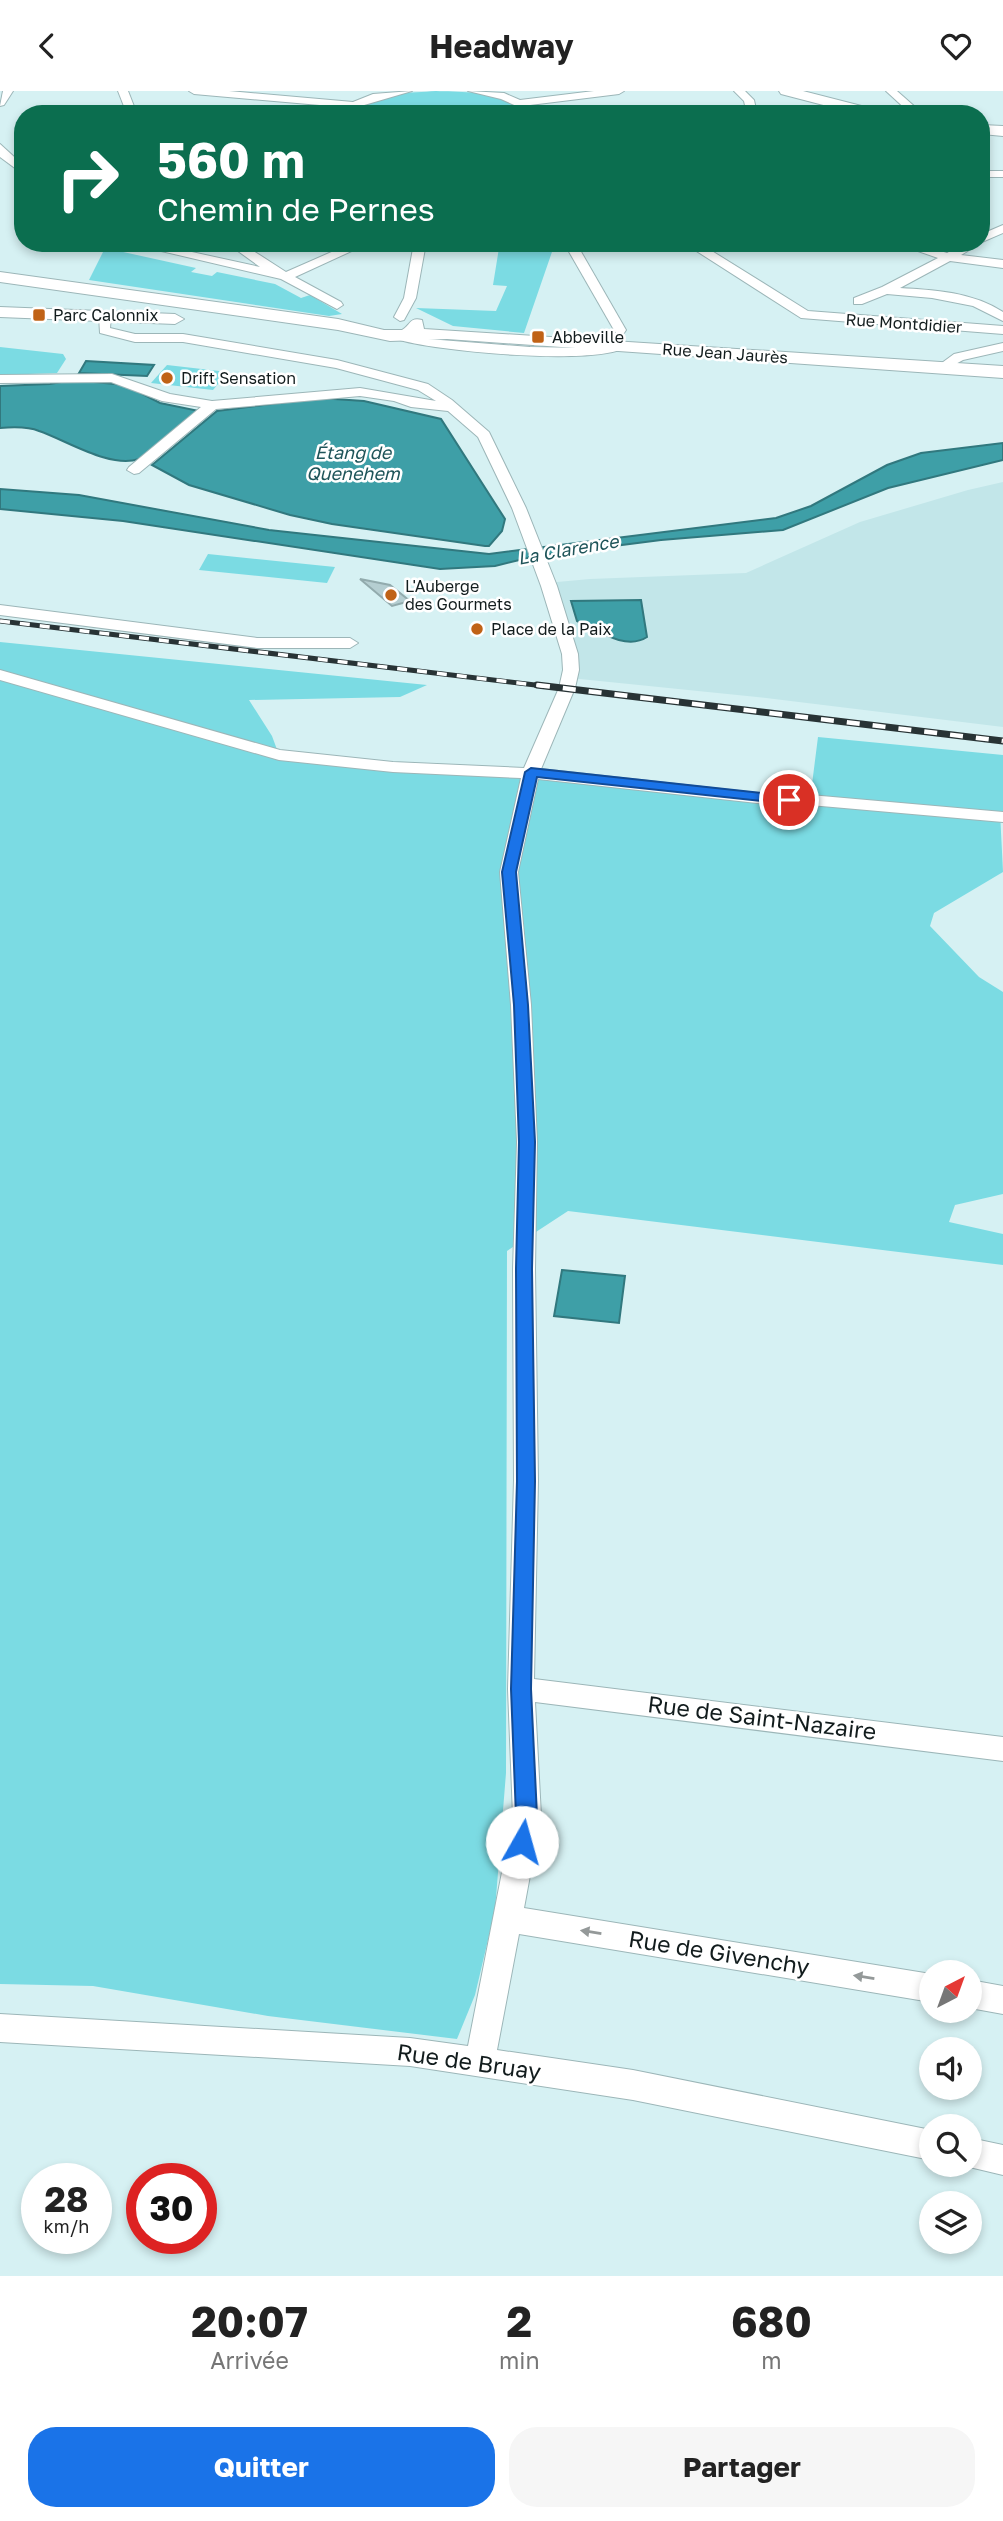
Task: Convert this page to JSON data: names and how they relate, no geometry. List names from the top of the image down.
{
  "streets": {
    "main road": ["Rue Jean Jaurès"],
    "street": [
      "Rue Montdidier",
      "Rue de Saint-Nazaire",
      "Rue de Givenchy",
      "Rue de Bruay"
    ]
  },
  "one_way": ["Rue de Givenchy"],
  "water": ["Étang de Quenehem", "La Clarence"],
  "places": {
    "transit": ["Parc Calonnix", "Abbeville"],
    "other": ["Drift Sensation", "L'Auberge des Gourmets", "Place de la Paix"]
  },
  "north": "top right",
  "page": {
    "header": "Headway",
    "turn": ["560 m", "Chemin de Pernes"],
    "speed": "28 km/h",
    "limit": "30",
    "eta": [
      "20:07",
      "Arrivée",
      "2",
      "min",
      "680",
      "m"
    ],
    "buttons": ["Quitter", "Partager"]
  }
}
